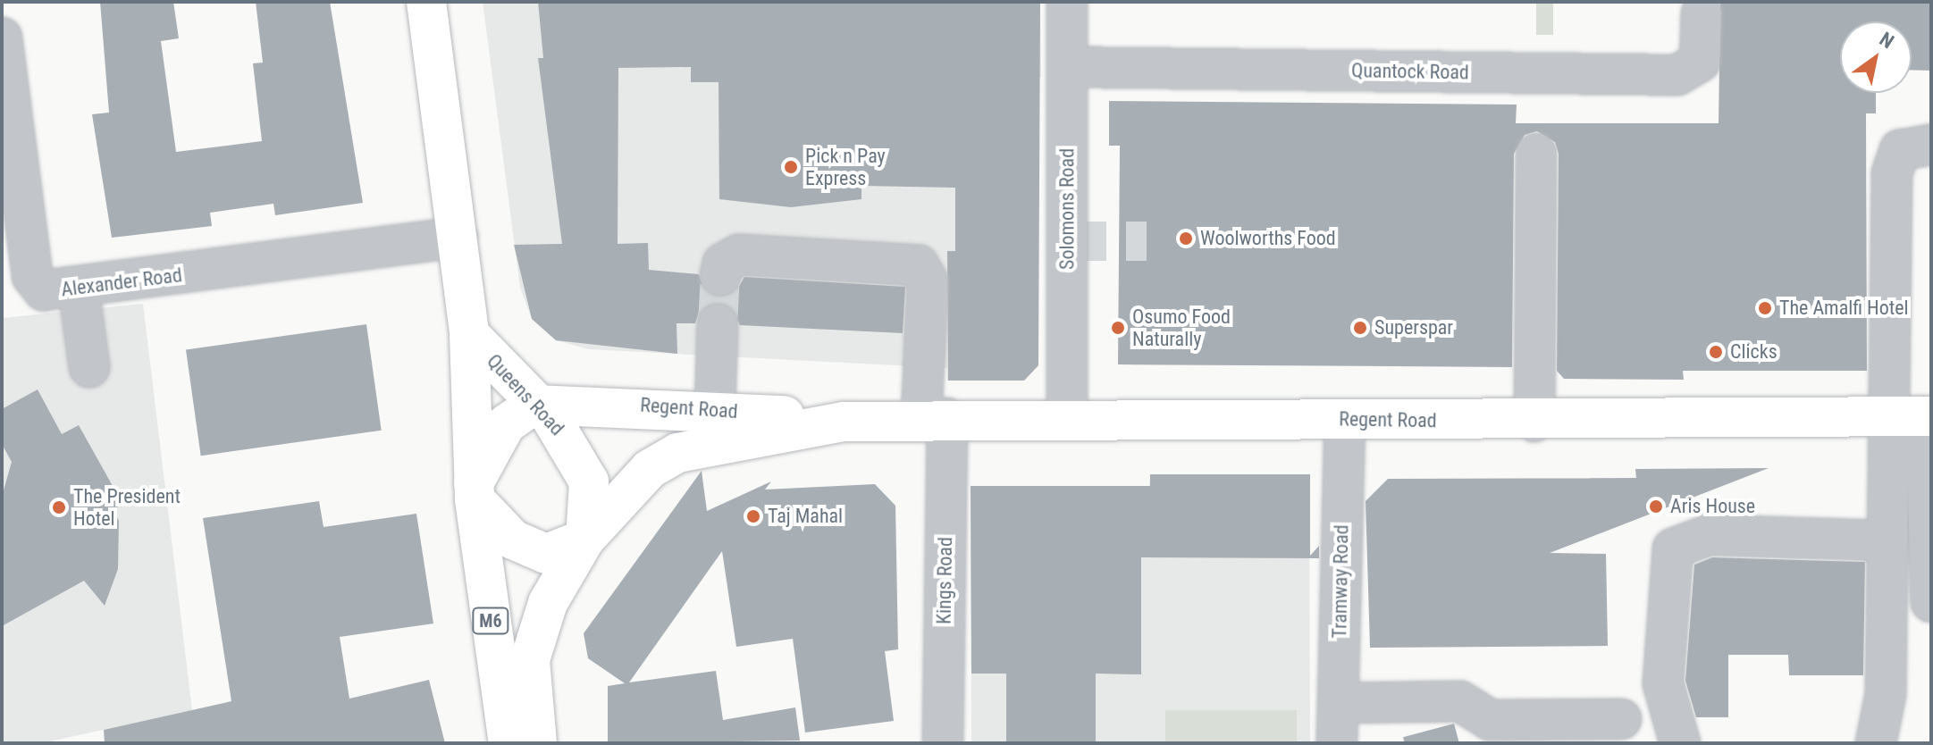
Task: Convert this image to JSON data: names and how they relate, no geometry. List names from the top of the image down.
{
  "streets": {
    "main road": ["Queens Road", "Regent Road", "M6"],
    "street": [
      "Quantock Road",
      "Solomons Road",
      "Alexander Road",
      "Kings Road",
      "Tramway Road"
    ]
  },
  "crossings": [
    ["Quantock Road", "Solomons Road"],
    ["Solomons Road", "Regent Road"],
    ["Alexander Road", "Queens Road"],
    ["Queens Road", "Regent Road"],
    ["Regent Road", "Kings Road"],
    ["Regent Road", "Tramway Road"]
  ],
  "places": [
    "Pick n Pay Express",
    "Woolworths Food",
    "The Amalfi Hotel",
    "Osumo Food Naturally",
    "Superspar",
    "Clicks",
    "Aris House",
    "The President Hotel",
    "Taj Mahal"
  ],
  "north": "top right"
}
